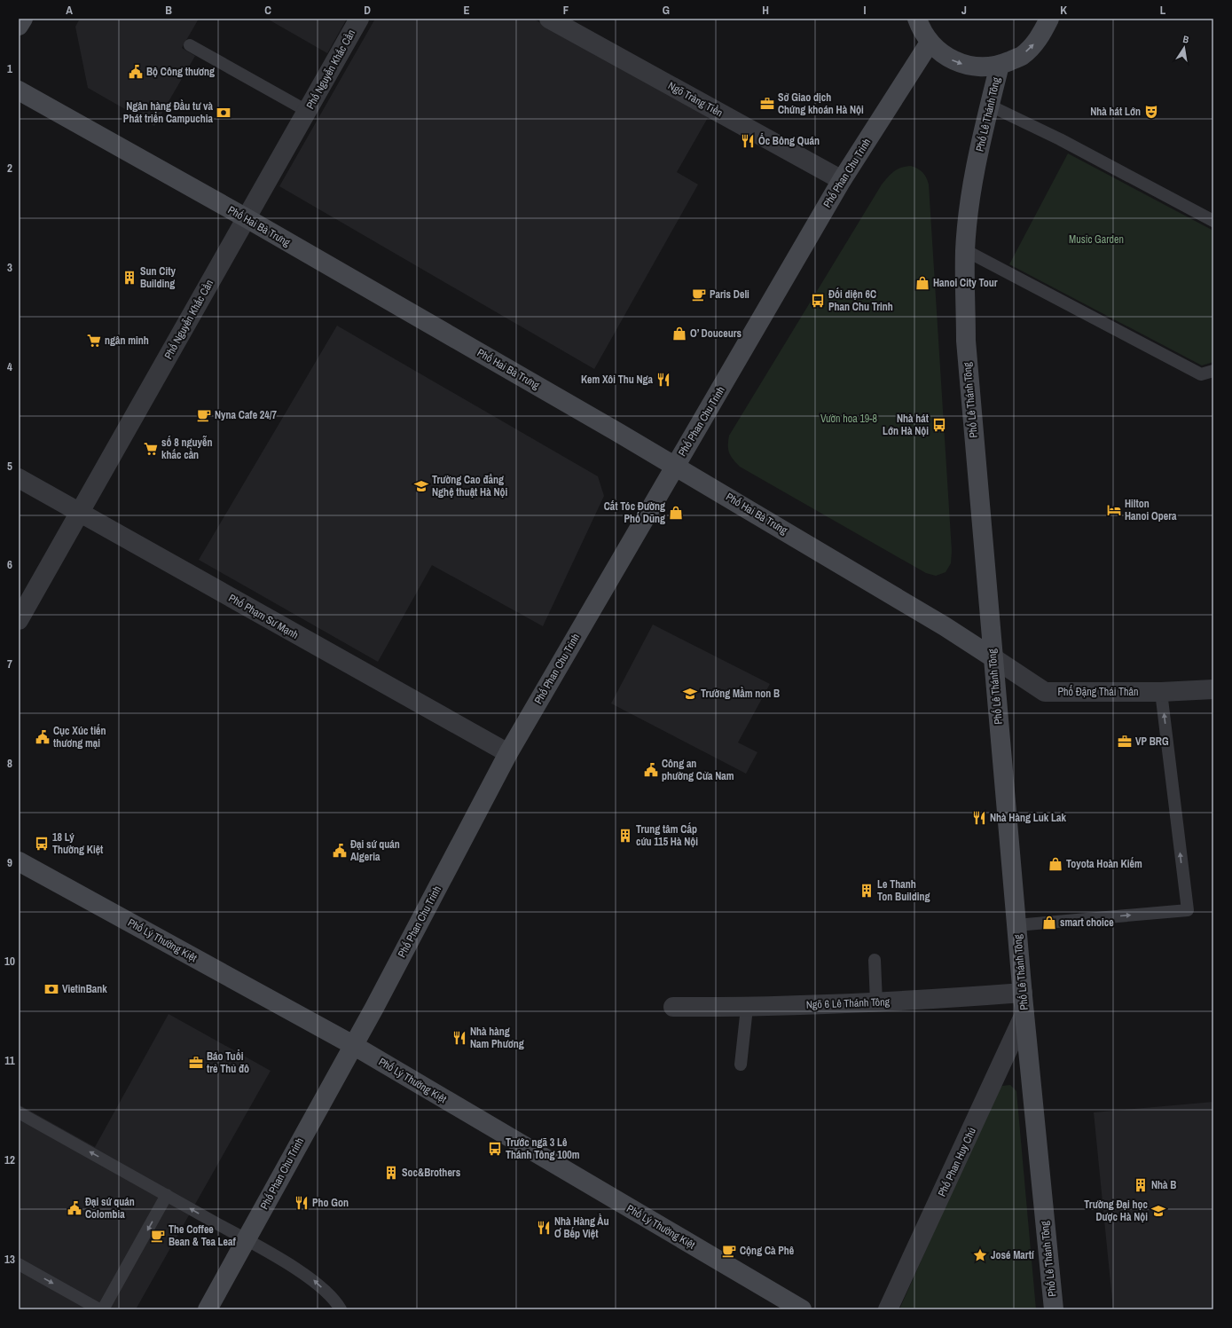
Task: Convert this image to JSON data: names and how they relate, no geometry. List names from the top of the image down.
{
  "streets": {
    "street": [
      "Phố Nguyễn Khắc Cần",
      "Ngõ Tràng Tiền",
      "Phố Lê Thánh Tông",
      "Phố Phan Chu Trinh",
      "Phố Hai Bà Trưng",
      "Phố Phạm Sư Mạnh",
      "Phố Đặng Thái Thân",
      "Phố Lý Thường Kiệt",
      "Ngõ 6 Lê Thánh Tông",
      "Phố Phan Huy Chú"
    ]
  },
  "crossings": [
    ["Phố Nguyễn Khắc Cần", "Phố Hai Bà Trưng"],
    ["Phố Nguyễn Khắc Cần", "Phố Phạm Sư Mạnh"],
    ["Ngõ Tràng Tiền", "Phố Phan Chu Trinh"],
    ["Phố Lê Thánh Tông", "Phố Hai Bà Trưng"],
    ["Phố Lê Thánh Tông", "Phố Đặng Thái Thân"],
    ["Phố Lê Thánh Tông", "Ngõ 6 Lê Thánh Tông"],
    ["Phố Lê Thánh Tông", "Phố Phan Huy Chú"],
    ["Phố Phan Chu Trinh", "Phố Hai Bà Trưng"],
    ["Phố Phan Chu Trinh", "Phố Phạm Sư Mạnh"],
    ["Phố Phan Chu Trinh", "Phố Lý Thường Kiệt"],
    ["Phố Hai Bà Trưng", "Phố Đặng Thái Thân"]
  ],
  "parks": ["Music Garden", "Vườn hoa 19-8"],
  "places": {
    "public building": [
      "Bộ Công thương",
      "Cục Xúc tiến thương mại",
      "Công an phường Cửa Nam",
      "Đại sứ quán Algeria",
      "Đại sứ quán Colombia"
    ],
    "office": ["Sở Giao dịch Chứng khoán Hà Nội", "VP BRG", "Báo Tuổi trẻ Thủ đô"],
    "theatre": ["Nhà hát Lớn"],
    "bank": ["Ngân hàng Đầu tư và Phát triển Campuchia", "VietinBank"],
    "restaurant": [
      "Ốc Bông Quán",
      "Kem Xôi Thu Nga",
      "Nhà Hàng Luk Lak",
      "Nhà hàng Nam Phương",
      "Pho Gon",
      "Nhà Hàng Ầu Ơ Bếp Việt"
    ],
    "building": [
      "Sun City Building",
      "Trung tâm Cấp cứu 115 Hà Nội",
      "Le Thanh Ton Building",
      "Soc&Brothers",
      "Nhà B"
    ],
    "shop": [
      "Hanoi City Tour",
      "O’ Douceurs",
      "Cắt Tóc Đường Phố Dũng",
      "Toyota Hoàn Kiếm",
      "smart choice"
    ],
    "cafe": [
      "Paris Deli",
      "Nyna Cafe 24/7",
      "The Coffee Bean & Tea Leaf",
      "Cộng Cà Phê"
    ],
    "bus stop": [
      "Đối diện 6C Phan Chu Trinh",
      "Nhà hát Lớn Hà Nội",
      "18 Lý Thường Kiệt",
      "Trước ngã 3 Lê Thánh Tông 100m"
    ],
    "supermarket": ["ngân minh", "số 8 nguyễn khắc cần"],
    "school or university": ["Trường Cao đẳng Nghệ thuật Hà Nội", "Trường Mầm non B", "Trường Đại học Dược Hà Nội"],
    "hotel": ["Hilton Hanoi Opera"],
    "place": ["José Martí"]
  },
  "north": "top",
  "grid": {
    "columns": [
      "A",
      "B",
      "C",
      "D",
      "E",
      "F",
      "G",
      "H",
      "I",
      "J",
      "K",
      "L"
    ],
    "rows": [
      "1",
      "2",
      "3",
      "4",
      "5",
      "6",
      "7",
      "8",
      "9",
      "10",
      "11",
      "12",
      "13"
    ]
  }
}
